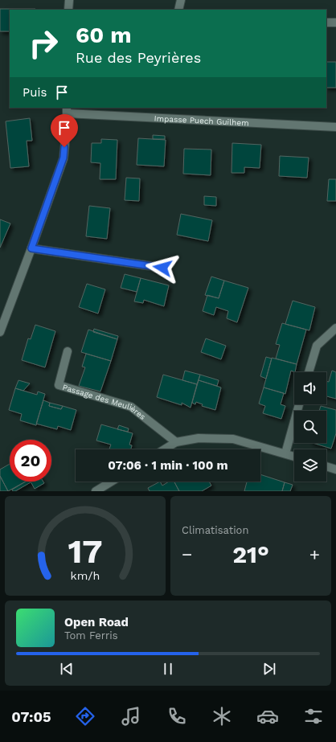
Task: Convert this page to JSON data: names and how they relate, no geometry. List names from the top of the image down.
{
  "streets": {
    "street": ["Impasse Puech Guilhem", "Passage des Meulières"]
  },
  "page": {
    "turn": ["60 m", "Rue des Peyrières"],
    "then": "Puis",
    "limit": "20",
    "trip": "07:06 · 1 min · 100 m",
    "tile": "Climatisation",
    "heat": ["−", "21°", "+"],
    "song": ["Open Road", "Tom Ferris"],
    "tabs": "07:05",
    "gauge": ["17", "km/h"]
  }
}
